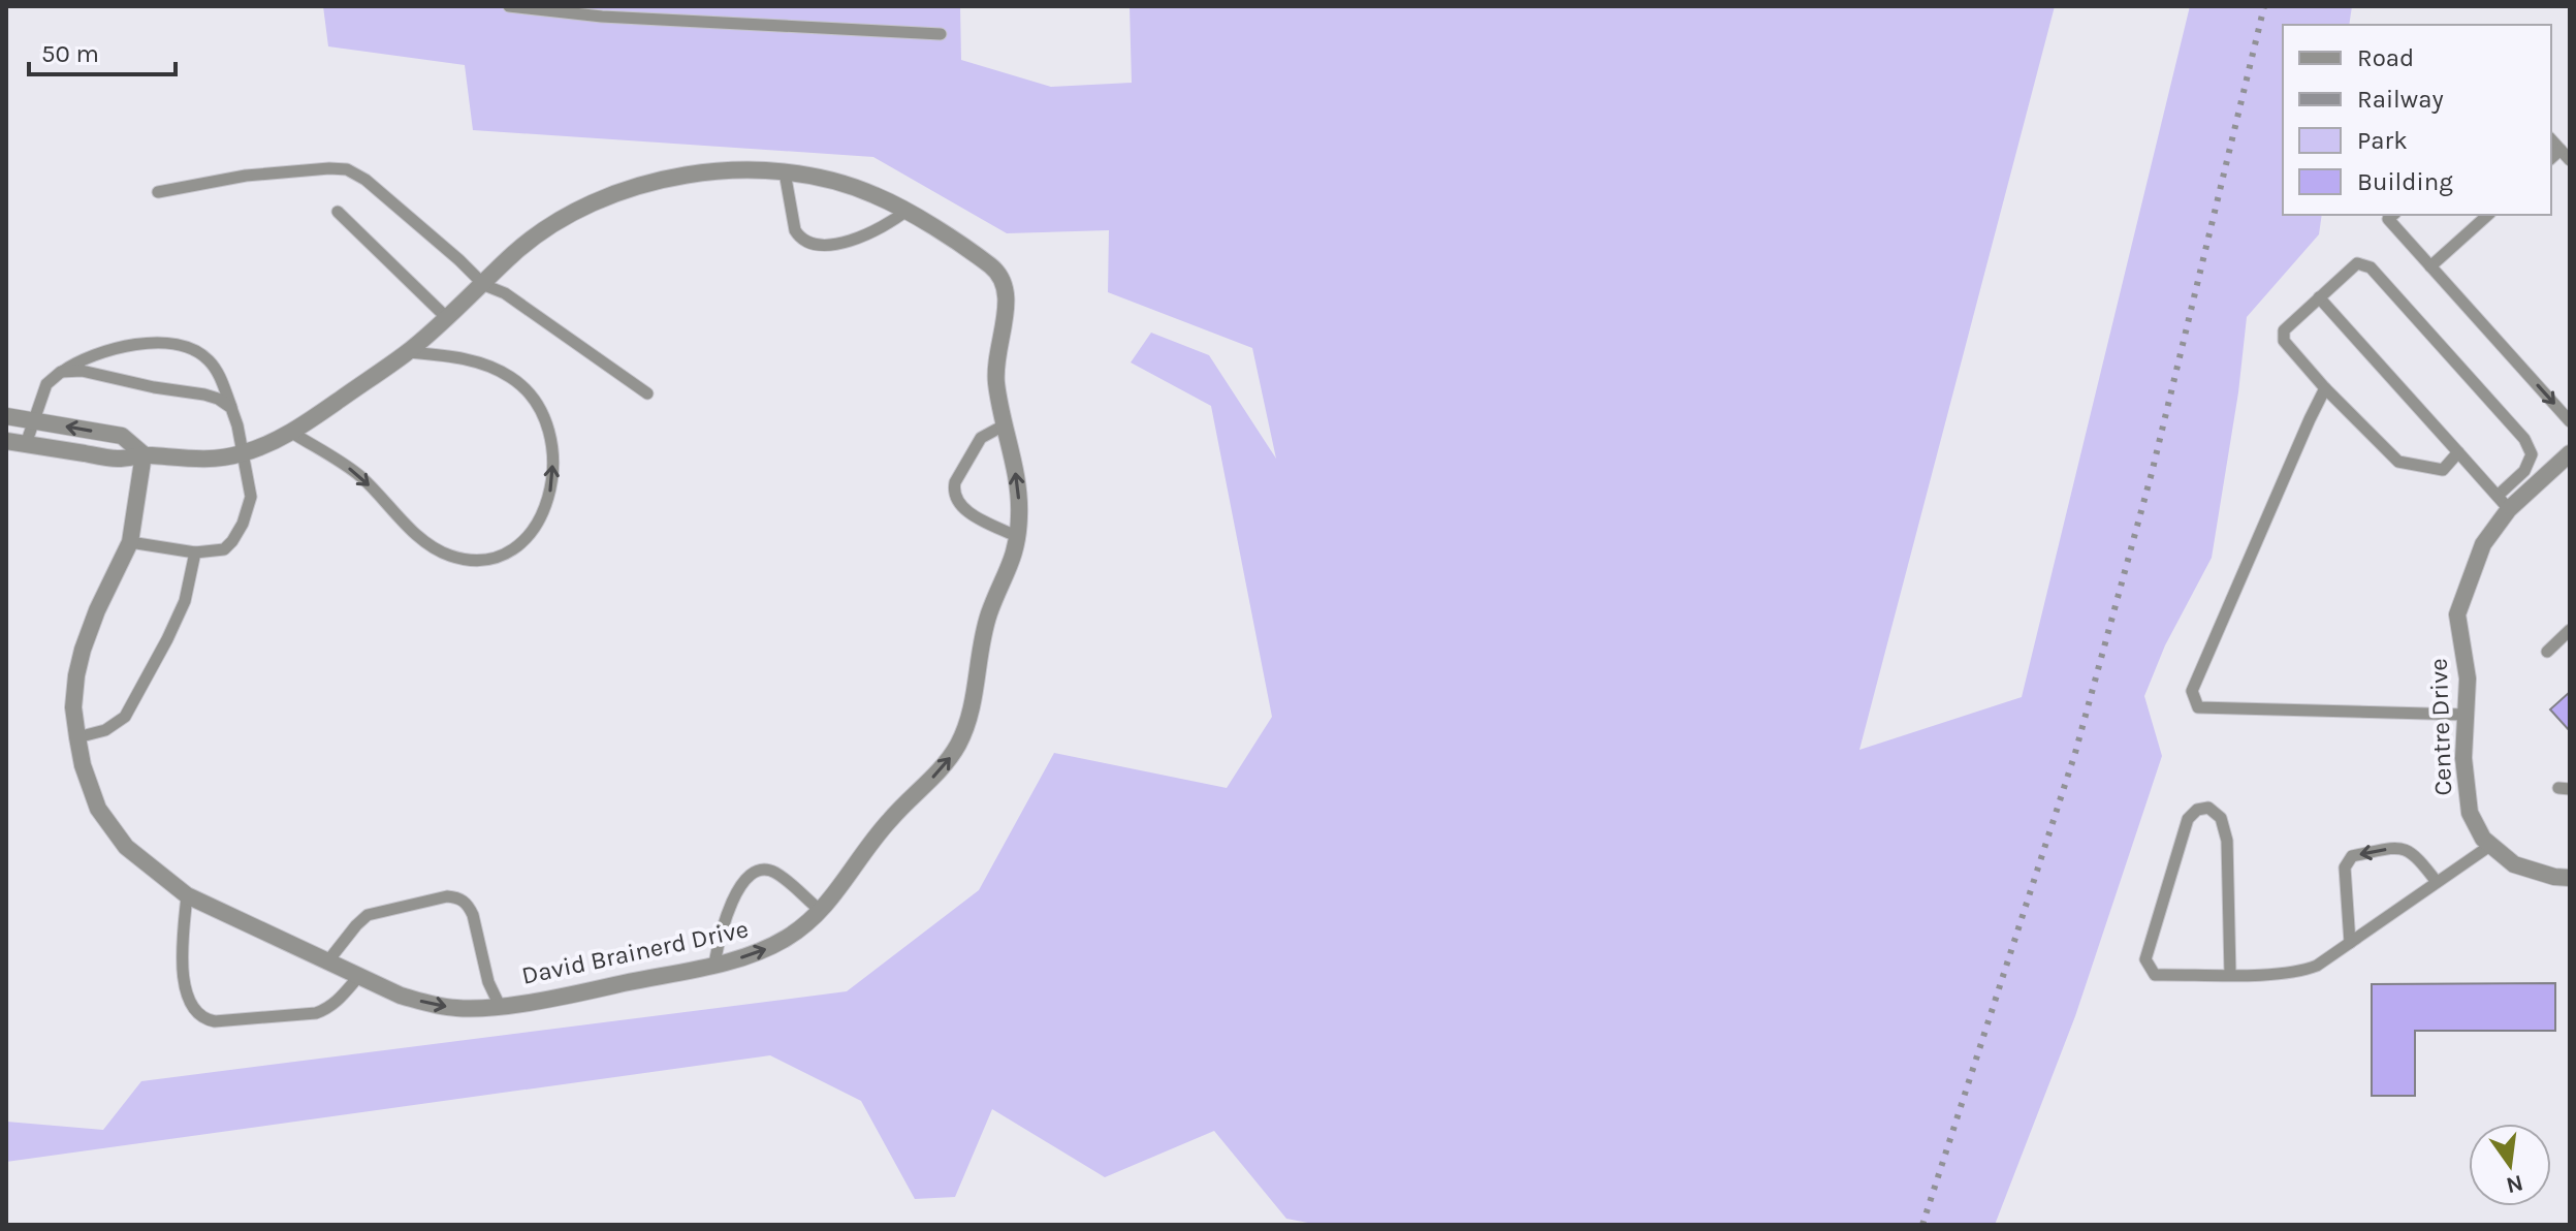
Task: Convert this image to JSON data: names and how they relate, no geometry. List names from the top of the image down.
{
  "streets": {
    "street": ["Centre Drive", "David Brainerd Drive"]
  },
  "legend": [
    "Road",
    "Railway",
    "Park",
    "Building"
  ],
  "scale_bar": "50 m",
  "north": "bottom"
}
